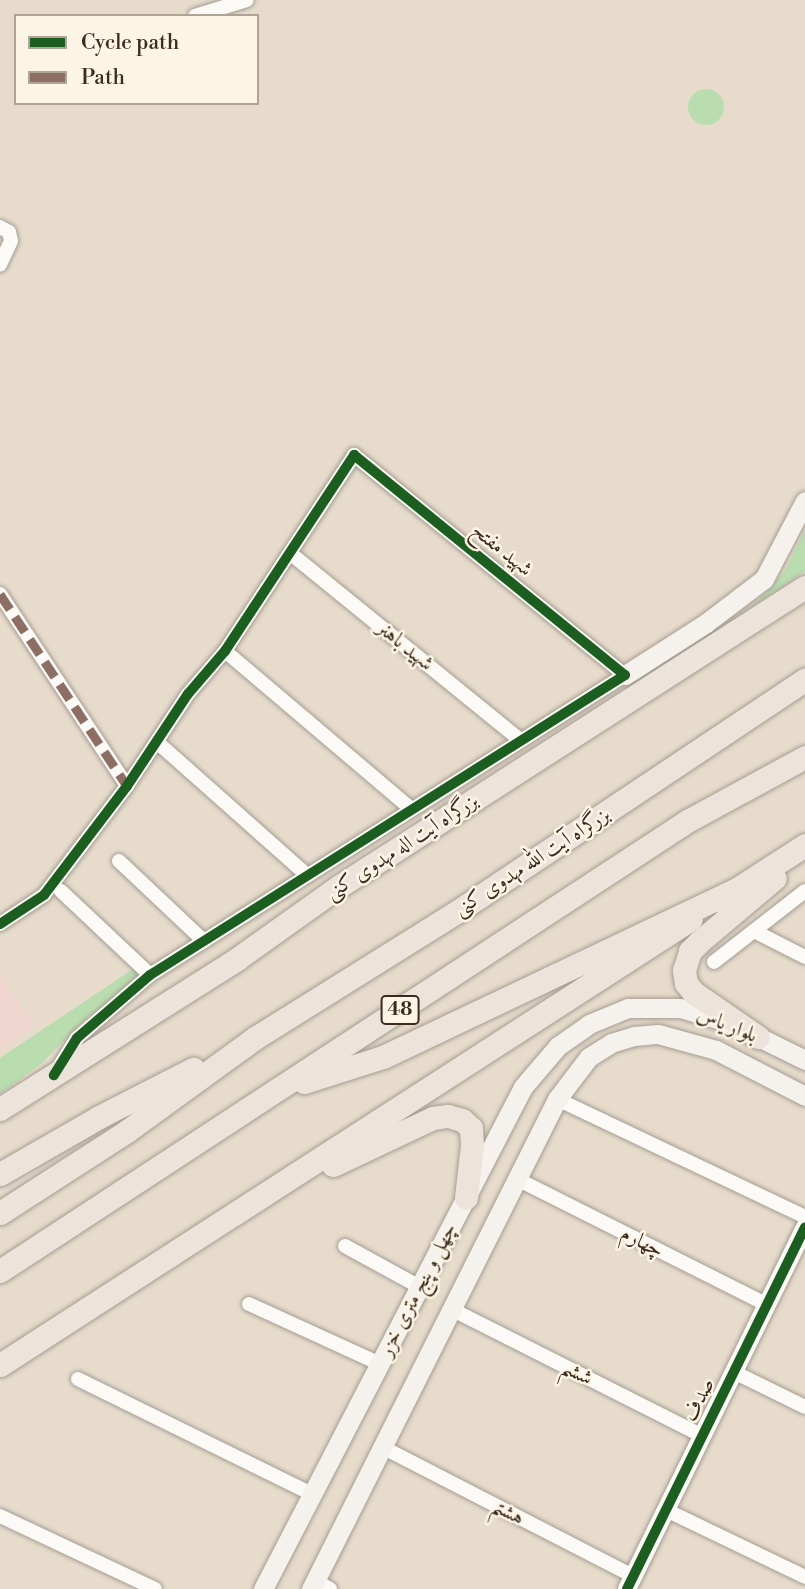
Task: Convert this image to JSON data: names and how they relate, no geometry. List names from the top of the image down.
{
  "streets": {
    "main road": [
      "بزرگراه آیت اله مهدوی کنی",
      "بزرگراه آیت الله مهدوی کنی",
      "48",
      "بلوار یاس",
      "چهل و پنج متری خزر"
    ],
    "street": [
      "شهید مفتح",
      "شهید باهنر",
      "چهارم",
      "ششم",
      "صدف",
      "هشتم"
    ]
  },
  "crossings": [
    ["شهید مفتح", "شهید باهنر"],
    ["بزرگراه آیت الله مهدوی کنی", "48"],
    ["بلوار یاس", "چهل و پنج متری خزر"],
    ["چهارم", "چهل و پنج متری خزر"],
    ["چهارم", "صدف"],
    ["چهل و پنج متری خزر", "ششم"],
    ["چهل و پنج متری خزر", "هشتم"],
    ["ششم", "صدف"],
    ["صدف", "هشتم"]
  ],
  "legend": ["Cycle path", "Path"]
}
